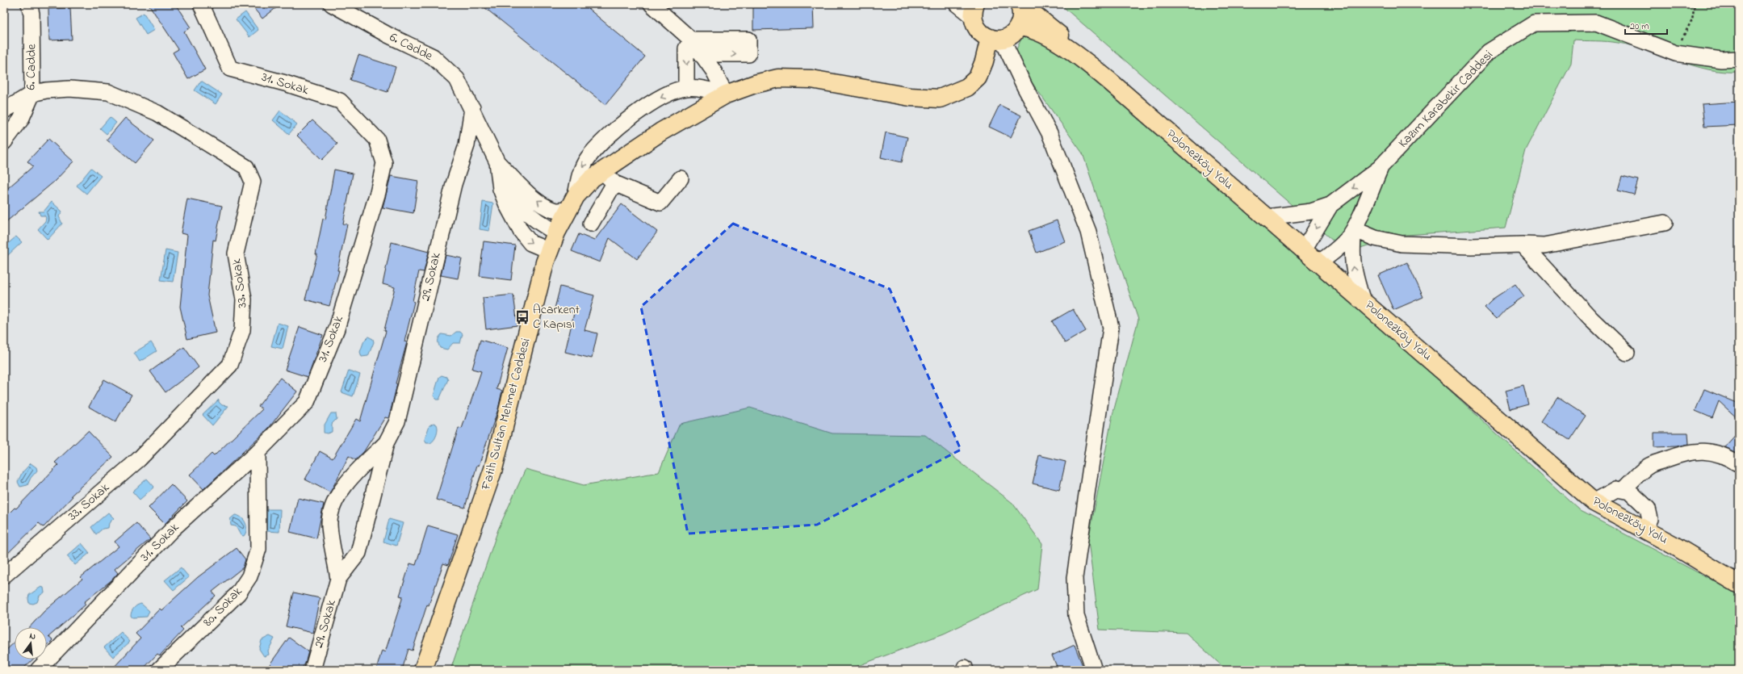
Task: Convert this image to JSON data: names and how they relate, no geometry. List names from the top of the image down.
{
  "streets": {
    "main road": ["Polonezköy Yolu", "Fatih Sultan Mehmet Caddesi"],
    "street": [
      "6. Cadde",
      "31. Sokak",
      "Kazım Karabekir Caddesi",
      "29. Sokak",
      "33. Sokak",
      "80. Sokak"
    ]
  },
  "crossings": [
    ["6. Cadde", "29. Sokak"],
    ["6. Cadde", "33. Sokak"],
    ["31. Sokak", "80. Sokak"]
  ],
  "places": {
    "bus stop": ["Acarkent C Kapısı"]
  },
  "scale_bar": "20 m",
  "north": "top"
}
